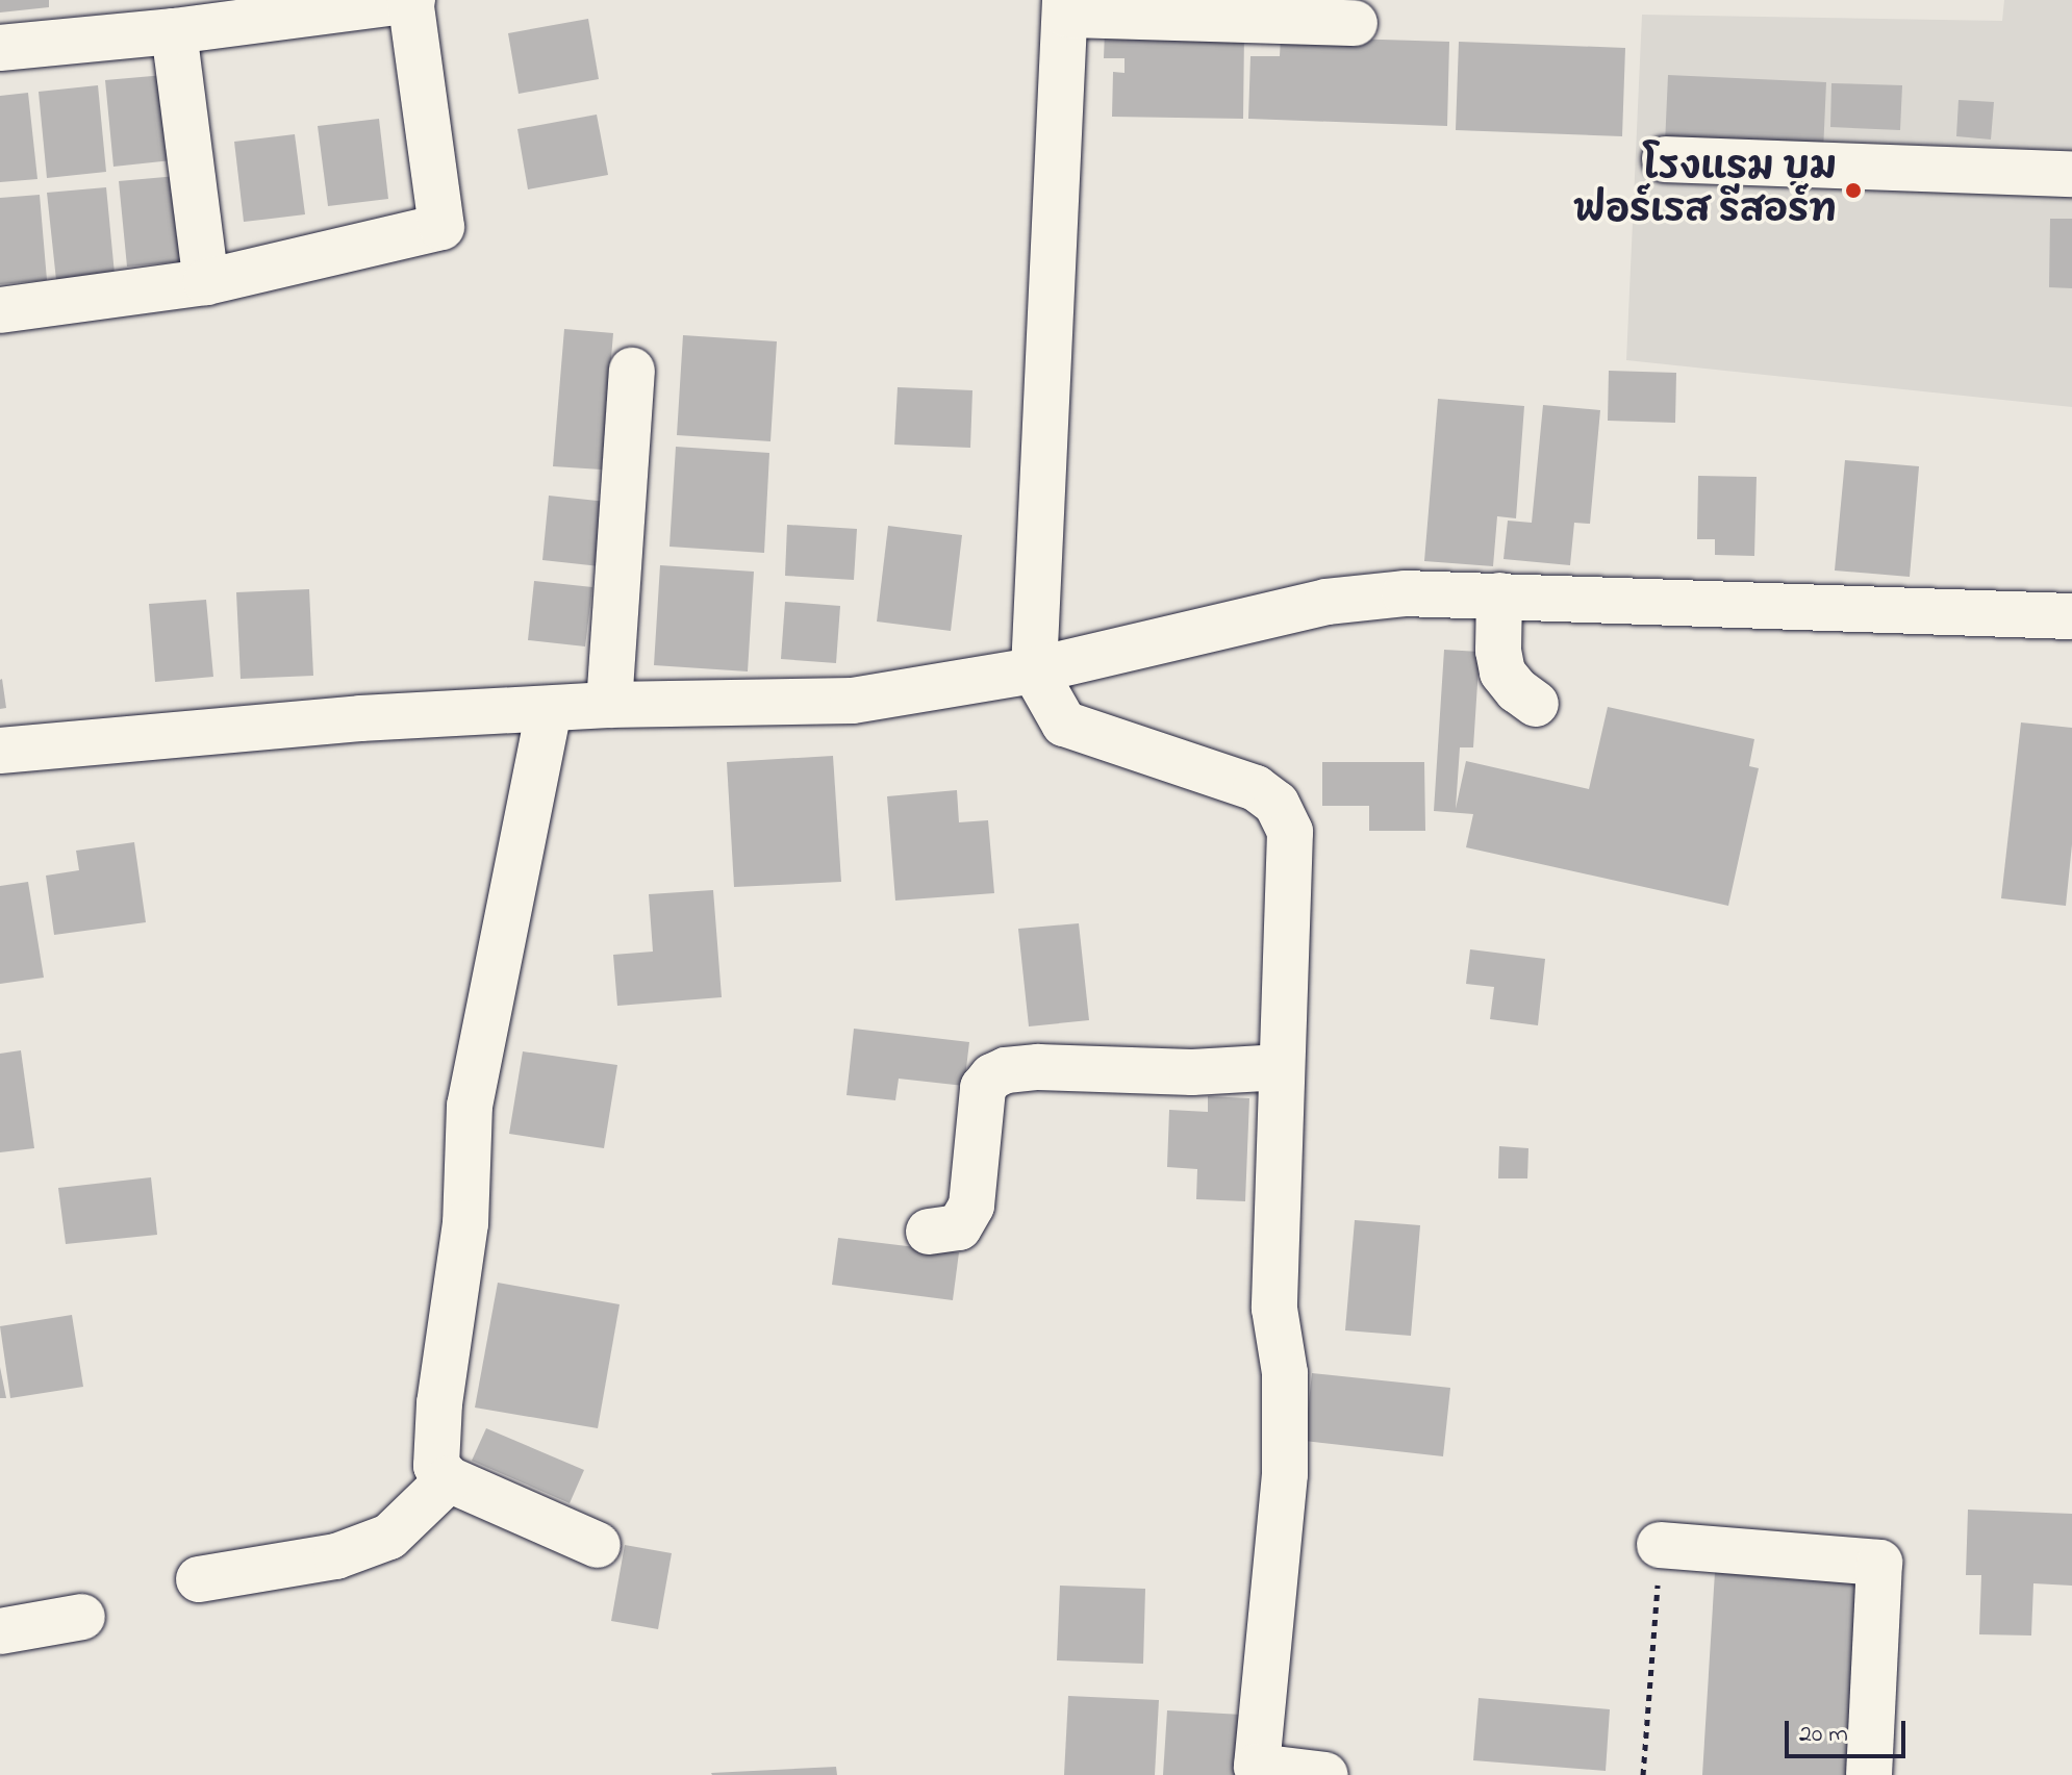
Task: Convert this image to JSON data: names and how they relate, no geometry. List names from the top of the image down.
{
  "places": ["โรงแรม บูม ฟอร์เรส รีสอร์ท"],
  "scale_bar": "20 m"
}
